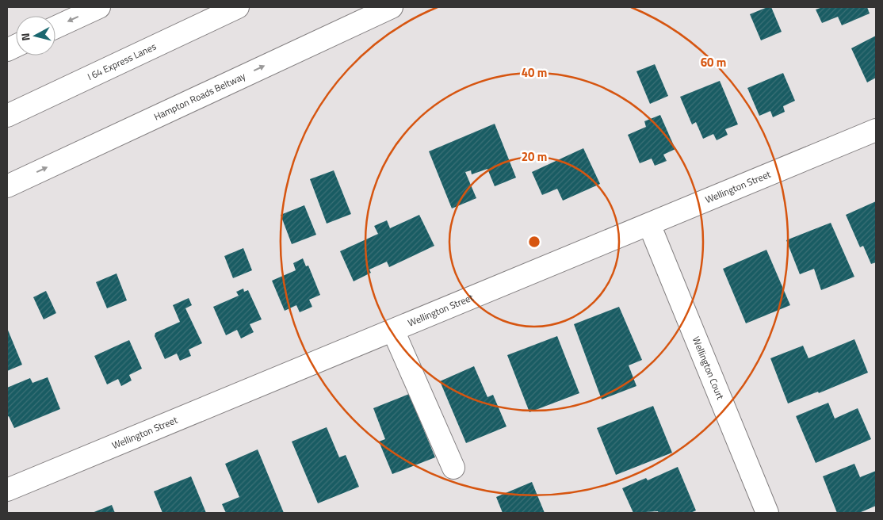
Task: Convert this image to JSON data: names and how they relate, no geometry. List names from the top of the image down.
{
  "streets": {
    "main road": [
      "I 64 Express Lanes",
      "Hampton Roads Beltway",
      "Wellington Street",
      "Wellington Court"
    ]
  },
  "crossings": [
    ["Wellington Street", "Wellington Court"]
  ],
  "one_way": ["Hampton Roads Beltway"],
  "north": "left",
  "rings": ["60 m", "40 m", "20 m"]
}
